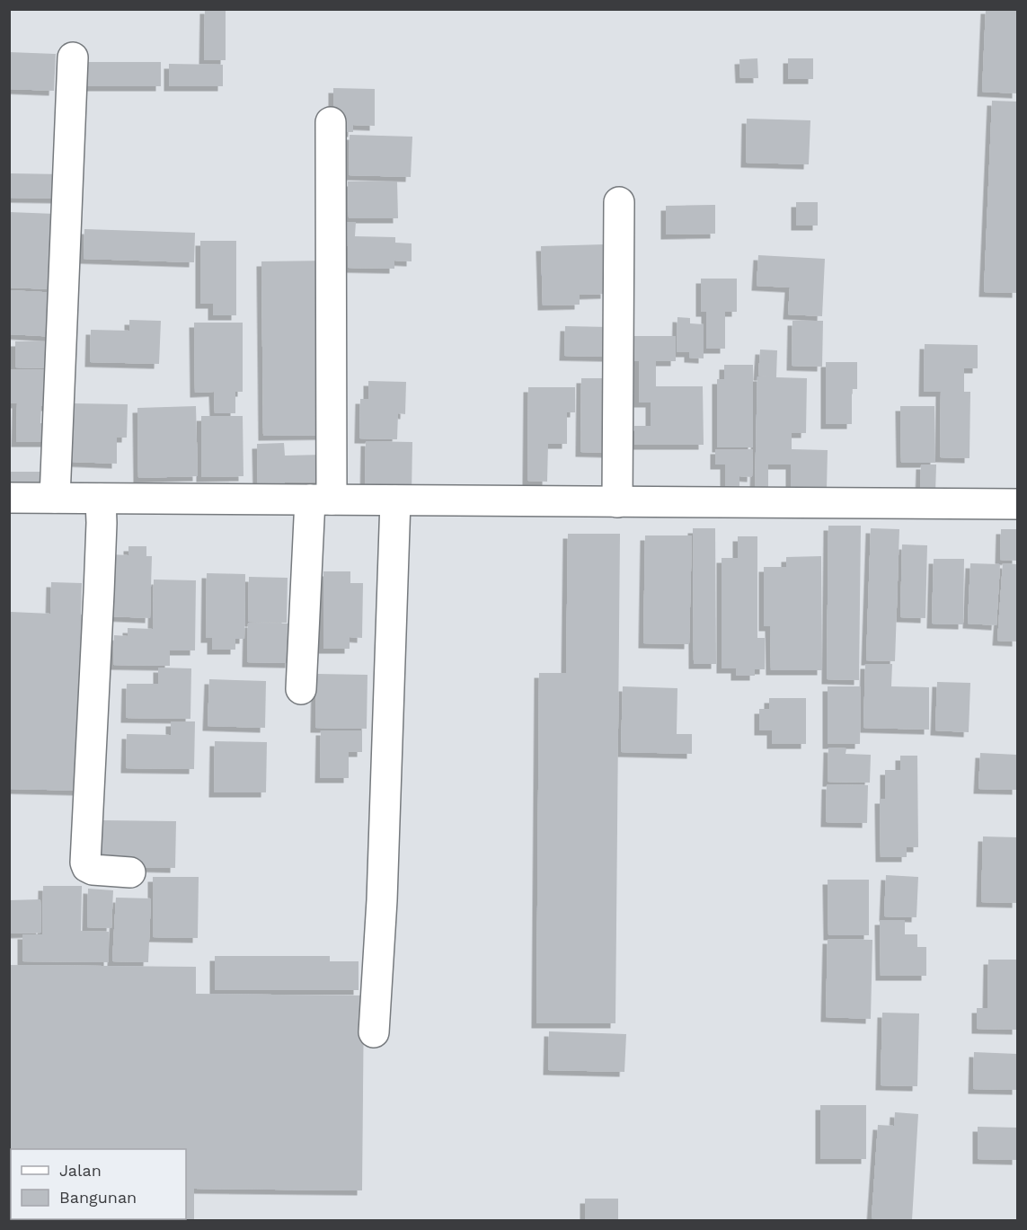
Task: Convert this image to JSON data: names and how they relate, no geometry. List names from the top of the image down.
{
  "legend": ["Jalan", "Bangunan"]
}
